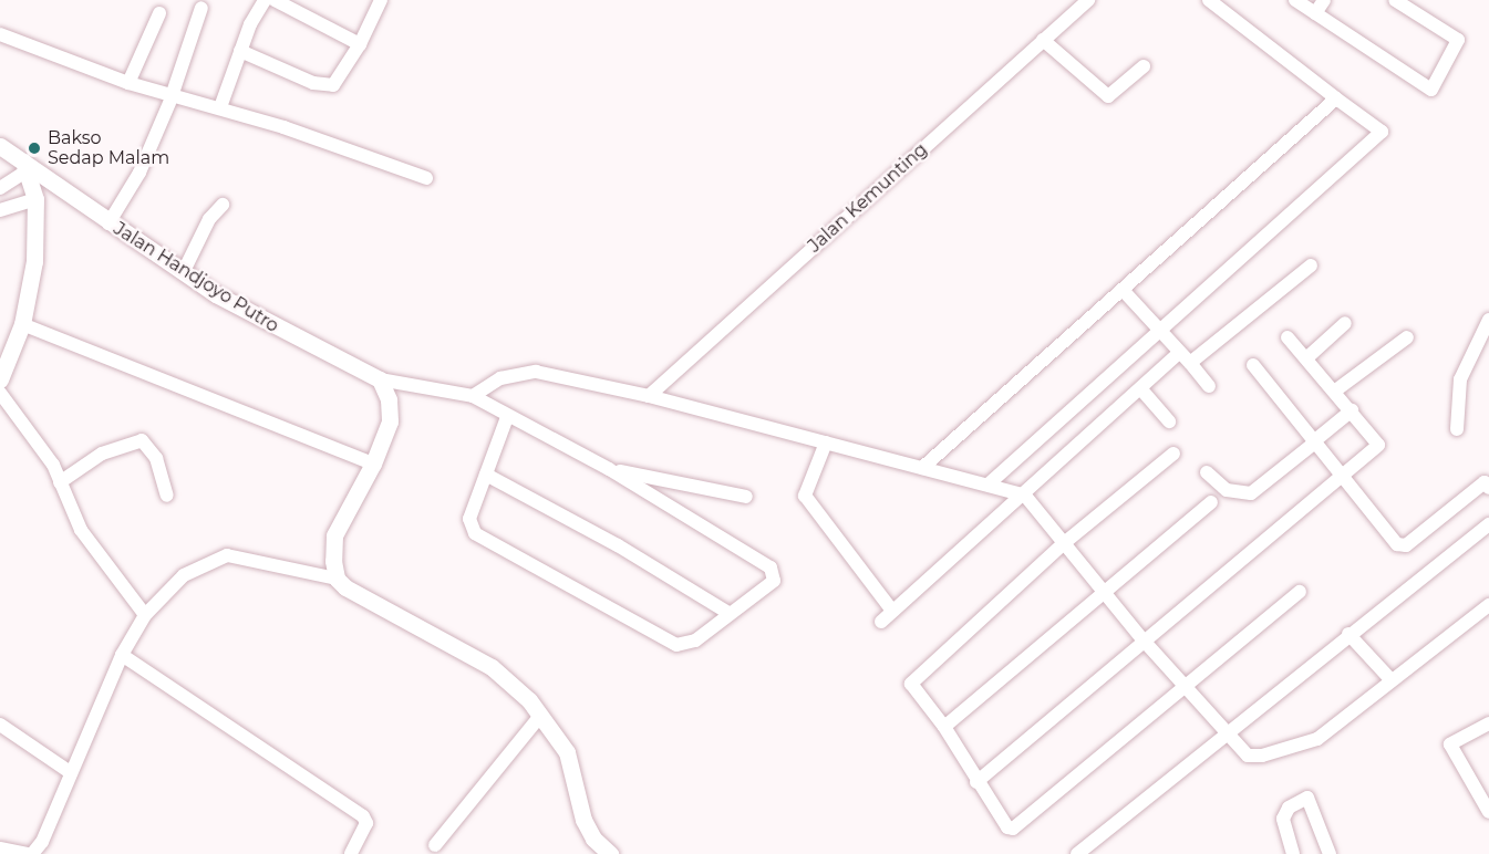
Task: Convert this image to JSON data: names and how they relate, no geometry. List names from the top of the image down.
{
  "streets": {
    "street": ["Jalan Kemunting", "Jalan Handjoyo Putro"]
  },
  "places": ["Bakso Sedap Malam"]
}
